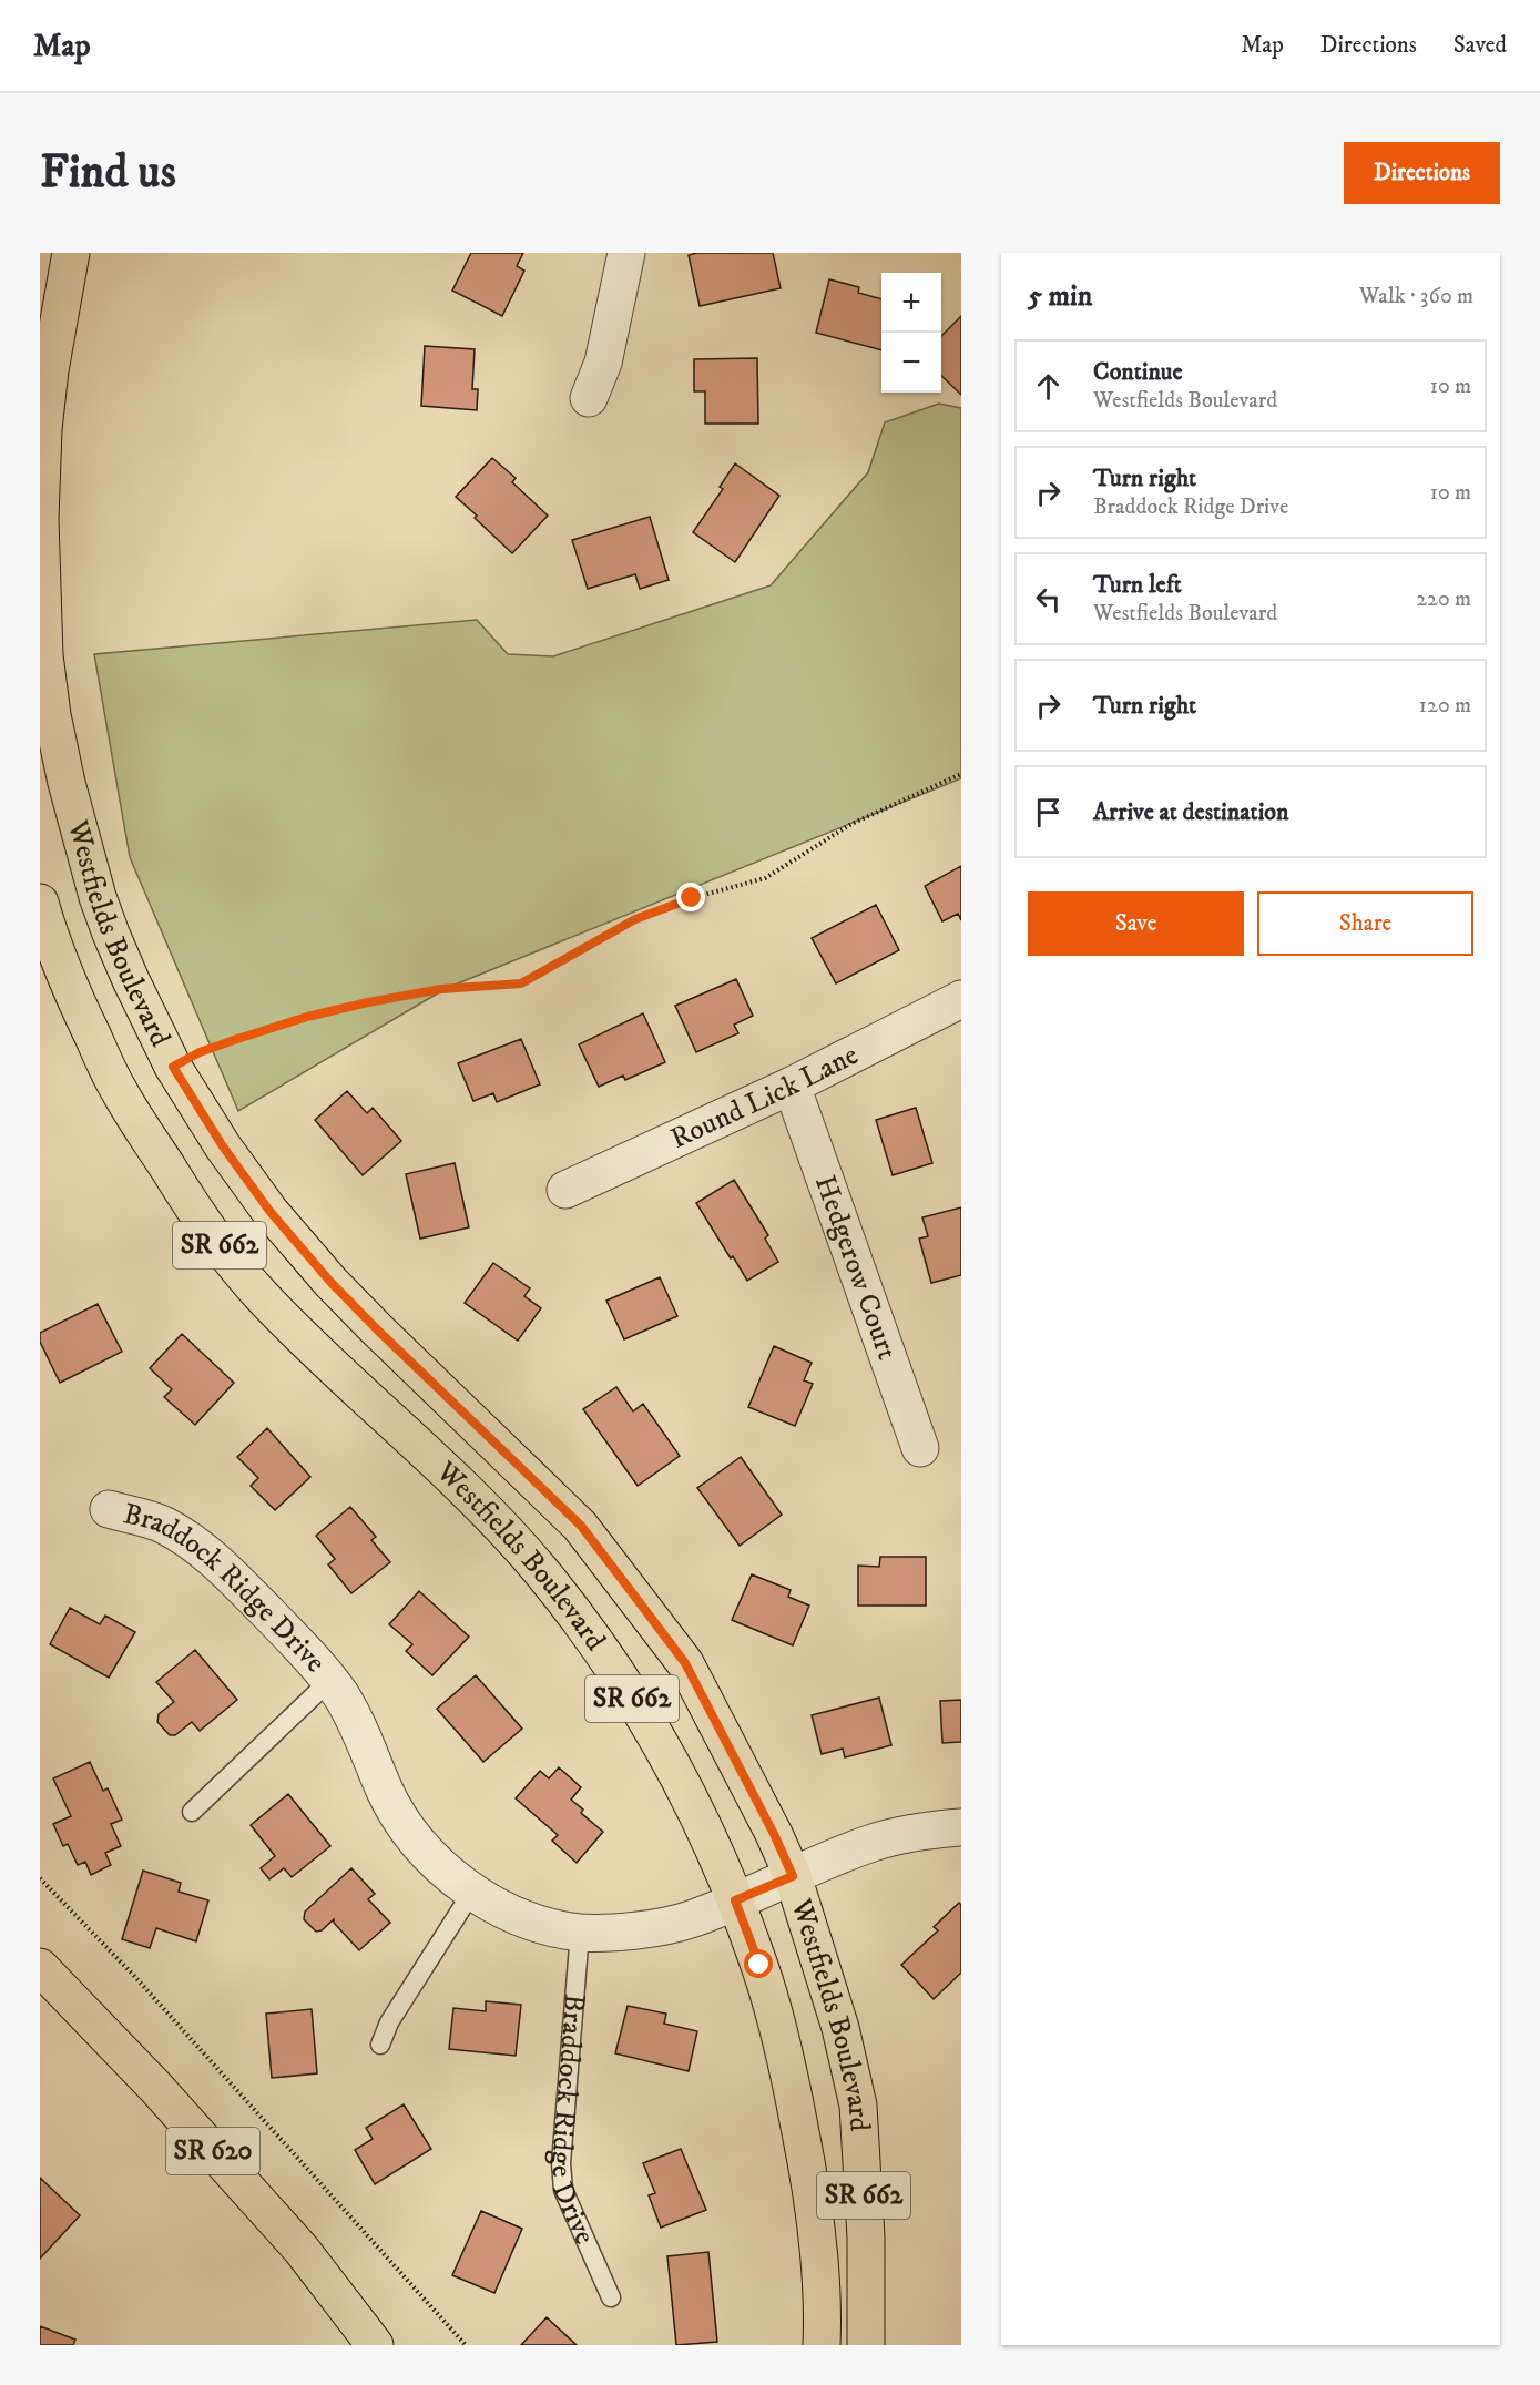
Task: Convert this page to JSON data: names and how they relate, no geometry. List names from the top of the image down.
{
  "streets": {
    "main road": ["Westfields Boulevard", "SR 662", "SR 620"],
    "street": ["Round Lick Lane", "Hedgerow Court", "Braddock Ridge Drive"]
  },
  "crossings": [
    ["Westfields Boulevard", "Braddock Ridge Drive"],
    ["Round Lick Lane", "Hedgerow Court"]
  ],
  "page": {
    "header": "Map",
    "nav": ["Map", "Directions", "Saved"],
    "buttons": [
      "Directions",
      ["Save", "Share"]
    ],
    "title": "Find us",
    "heading": ["5 min", "Walk · 360 m"],
    "map_buttons": ["+", "−"],
    "list": [
      ["Continue", "Westfields Boulevard", "10 m"],
      ["Turn right", "Braddock Ridge Drive", "10 m"],
      ["Turn left", "Westfields Boulevard", "220 m"],
      ["Turn right", "120 m"],
      "Arrive at destination"
    ]
  }
}
